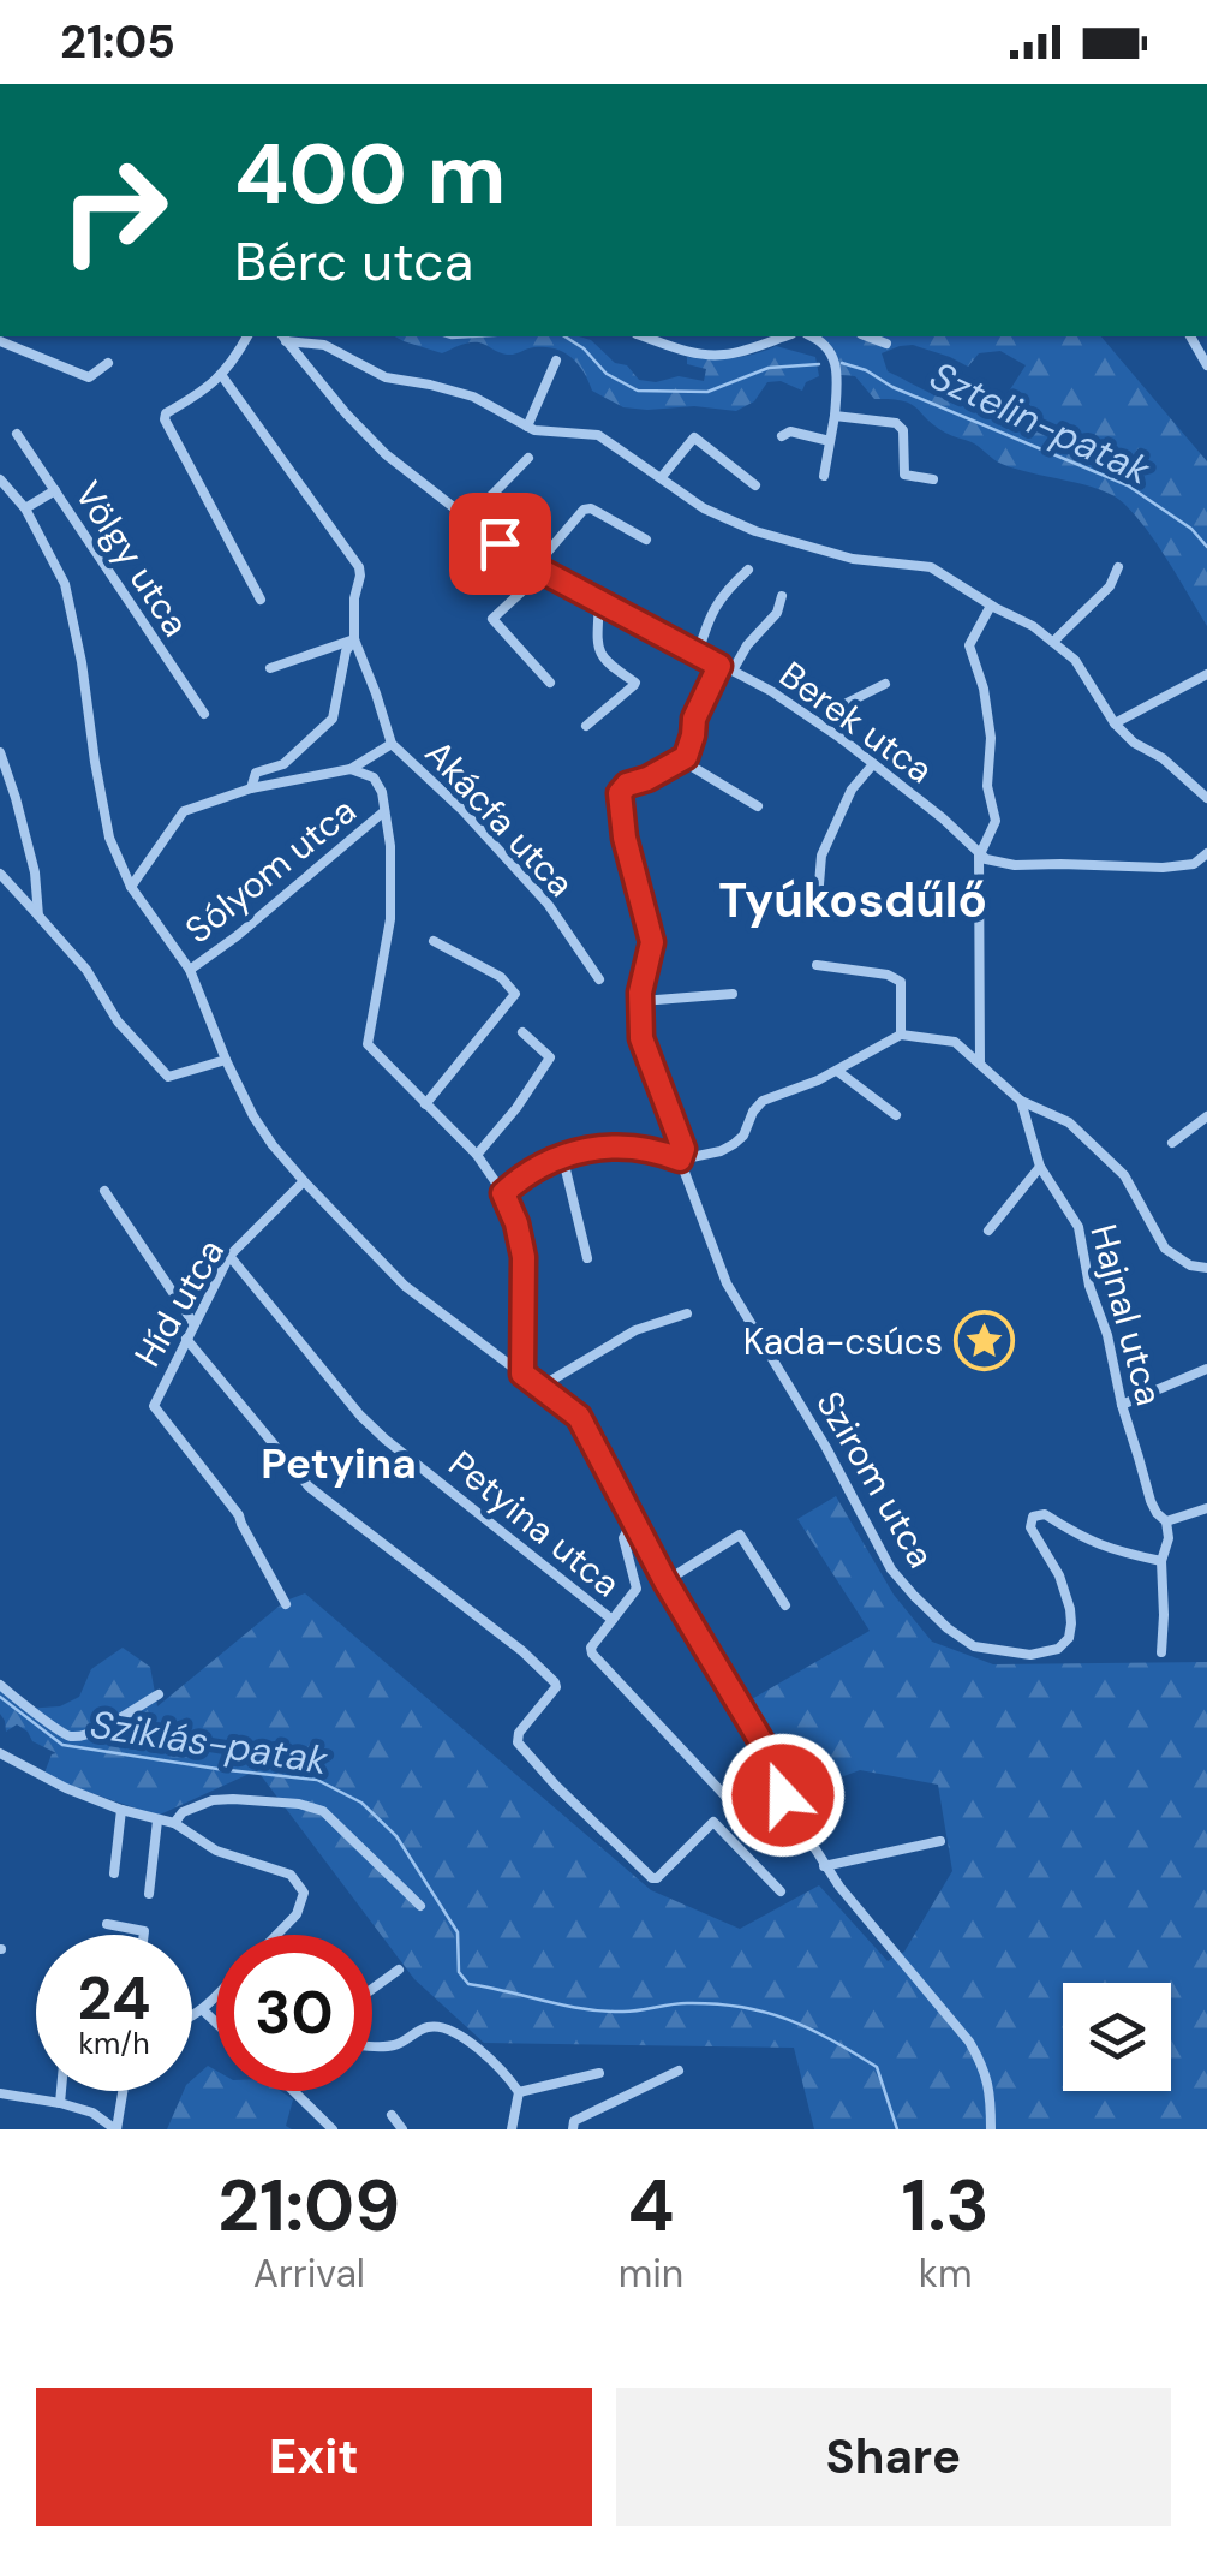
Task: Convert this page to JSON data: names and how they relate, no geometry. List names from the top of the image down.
{
  "streets": {
    "street": [
      "Völgy utca",
      "Berek utca",
      "Akácfa utca",
      "Sólyom utca",
      "Híd utca",
      "Hajnal utca",
      "Szirom utca",
      "Petyina utca"
    ]
  },
  "crossings": [
    ["Híd utca", "Petyina utca"]
  ],
  "districts": ["Tyúkosdűlő", "Petyina"],
  "water": ["Sztelin-patak", "Sziklás-patak"],
  "places": {
    "place": ["Kada-csúcs"]
  },
  "page": {
    "status": "21:05",
    "turn": ["400 m", "Bérc utca"],
    "speed": "24 km/h",
    "limit": "30",
    "eta": [
      "21:09",
      "Arrival",
      "4",
      "min",
      "1.3",
      "km"
    ],
    "buttons": ["Exit", "Share"]
  }
}
